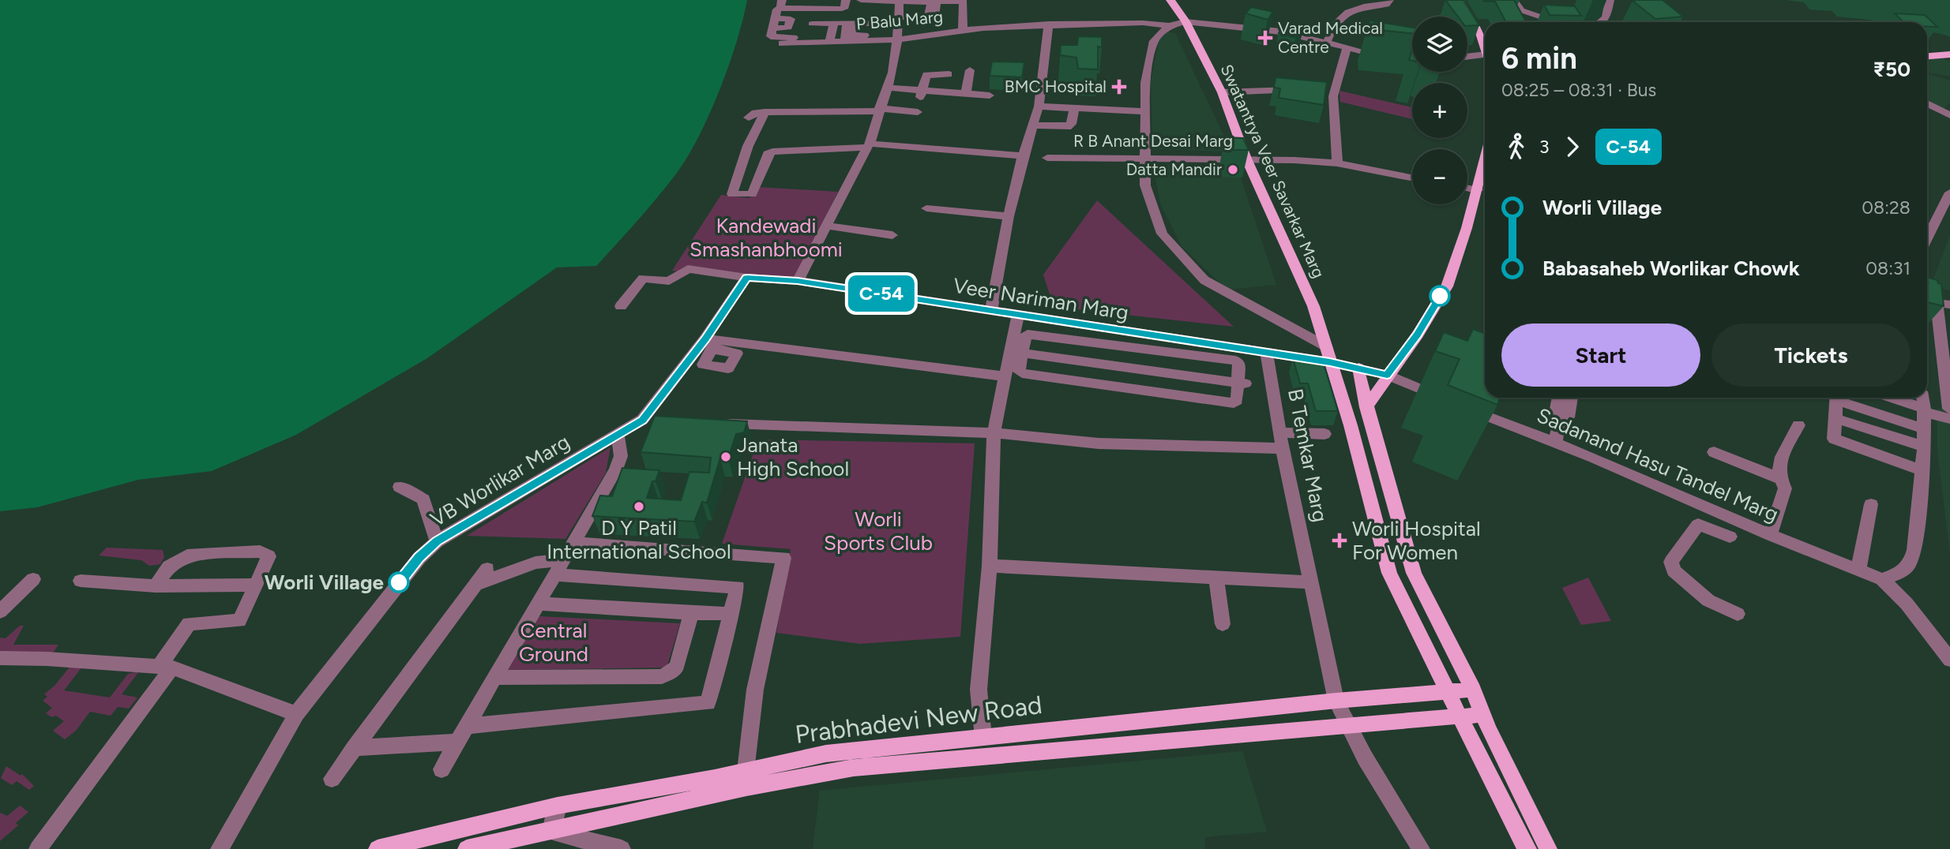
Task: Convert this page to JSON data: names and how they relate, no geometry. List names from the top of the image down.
{
  "streets": {
    "main road": ["Swatantrya Veer Savarkar Marg", "Prabhadevi New Road"],
    "street": [
      "P Balu Marg",
      "R B Anant Desai Marg",
      "Veer Nariman Marg",
      "B Temkar Marg",
      "Sadanand Hasu Tandel Marg",
      "VB Worlikar Marg"
    ]
  },
  "crossings": [
    ["P Balu Marg", "Swatantrya Veer Savarkar Marg"],
    ["R B Anant Desai Marg", "Swatantrya Veer Savarkar Marg"],
    ["Swatantrya Veer Savarkar Marg", "Veer Nariman Marg"],
    ["Swatantrya Veer Savarkar Marg", "Prabhadevi New Road"],
    ["Veer Nariman Marg", "B Temkar Marg"],
    ["Veer Nariman Marg", "VB Worlikar Marg"],
    ["B Temkar Marg", "Prabhadevi New Road"]
  ],
  "parks": ["Kandewadi Smashanbhoomi", "Worli Sports Club", "Central Ground"],
  "places": {
    "health": ["Varad Medical Centre", "BMC Hospital", "Worli Hospital For Women"],
    "other": [
      "Datta Mandir",
      "Janata High School",
      "D Y Patil International School",
      "Worli Village"
    ]
  },
  "lines": ["bus line C-54"],
  "page": {
    "on_map": "C-54",
    "map_buttons": ["+", "−"],
    "heading": ["6 min", "08:25 – 08:31 · Bus", "₹50"],
    "legs": ["3", "C-54"],
    "list": [
      {
        "name": "Worli Village",
        "value": "08:28"
      },
      {
        "name": "Babasaheb Worlikar Chowk",
        "value": "08:31"
      }
    ],
    "buttons": ["Start", "Tickets"]
  }
}
